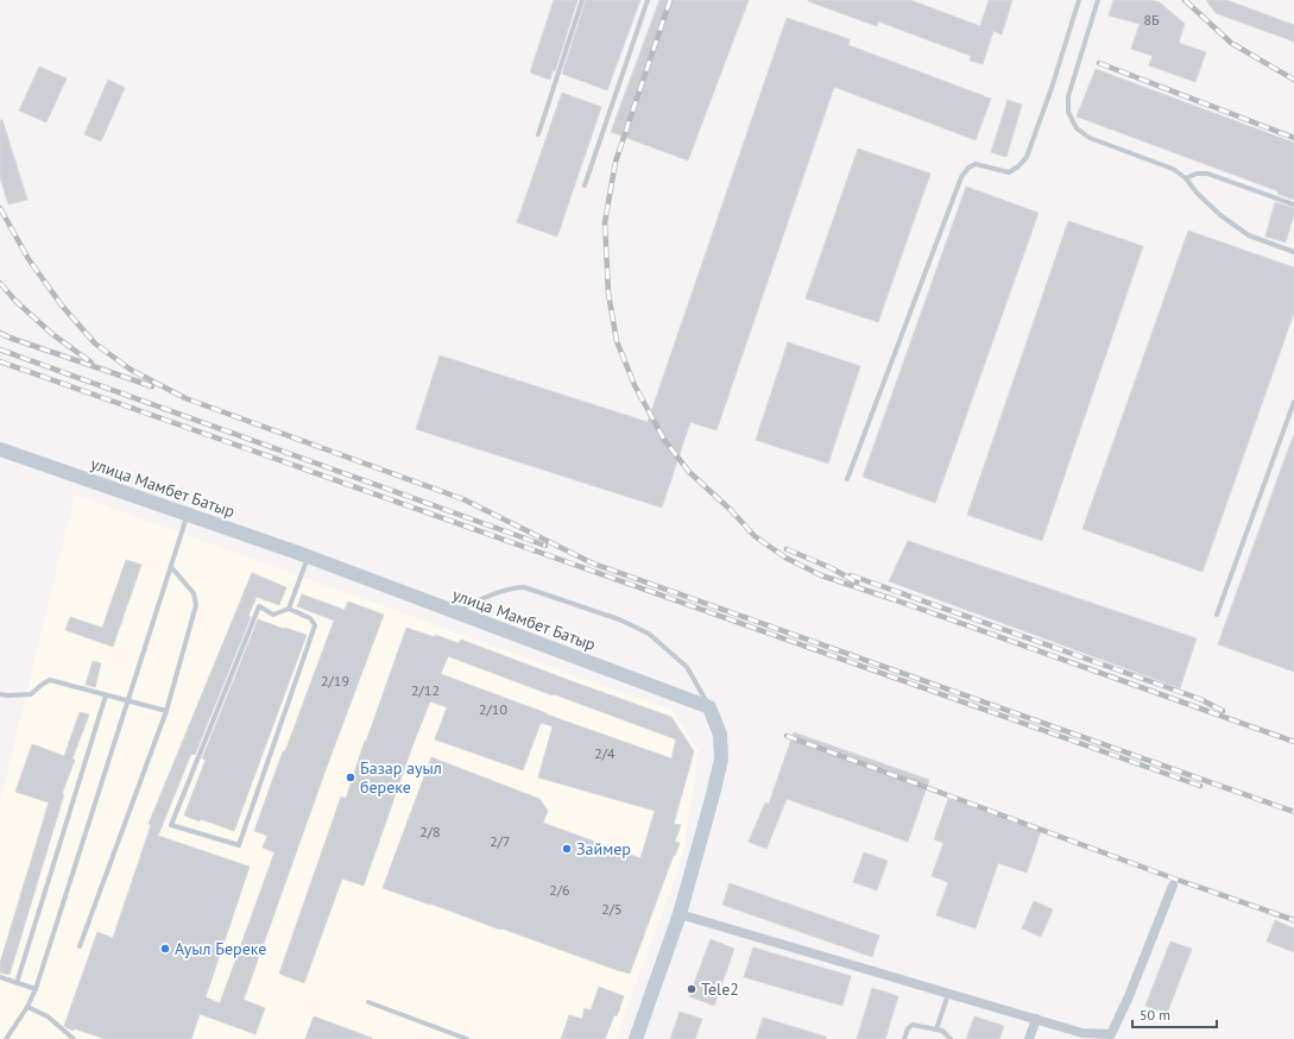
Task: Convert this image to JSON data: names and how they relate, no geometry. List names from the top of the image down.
{
  "streets": {
    "main road": ["улица Мамбет Батыр"]
  },
  "places": [
    "Базар ауыл береке",
    "Займер",
    "Ауыл Береке",
    "Tele2"
  ],
  "house_numbers": [
    "8Б",
    "2/19",
    "2/12",
    "2/10",
    "2/4",
    "2/8",
    "2/7",
    "2/6",
    "2/5"
  ],
  "scale_bar": "50 m"
}
